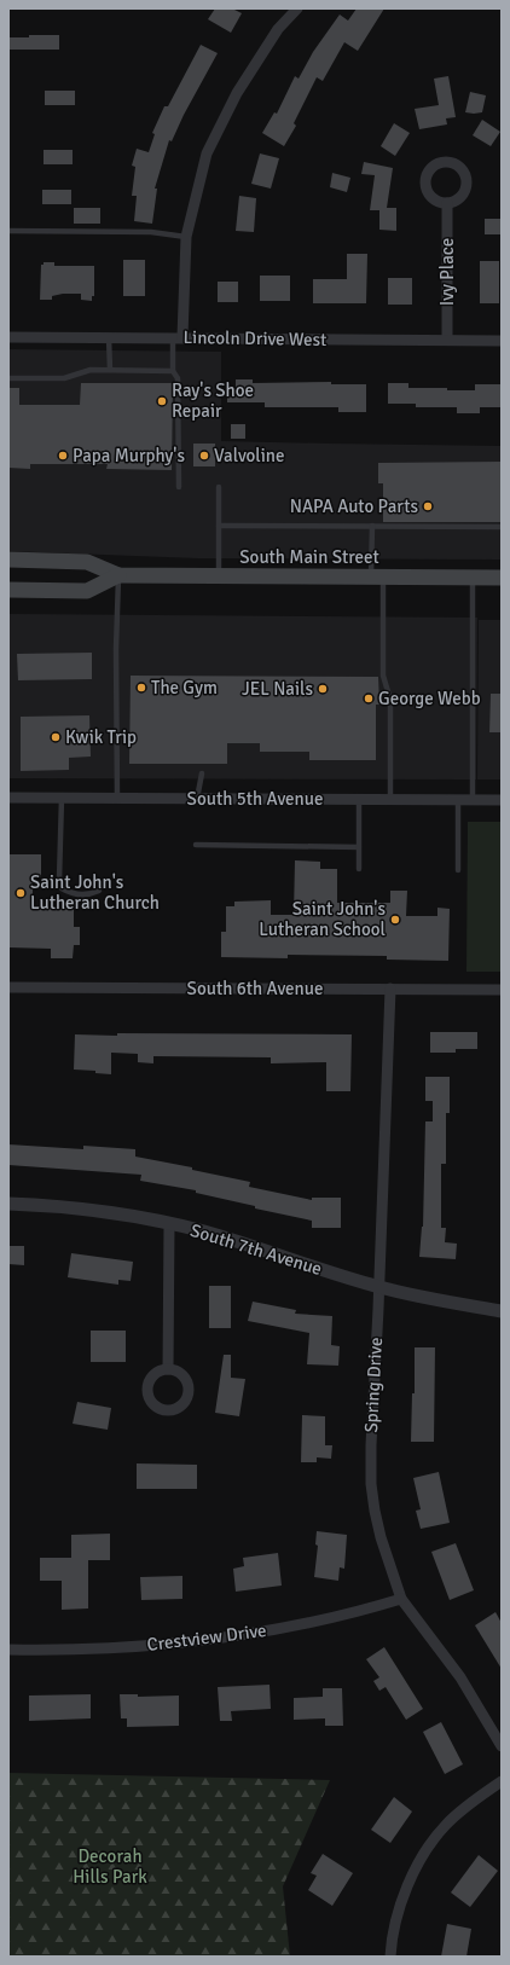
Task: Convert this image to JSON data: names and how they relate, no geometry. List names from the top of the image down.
{
  "streets": {
    "main road": ["South Main Street"],
    "street": [
      "Ivy Place",
      "Lincoln Drive West",
      "South 5th Avenue",
      "South 6th Avenue",
      "South 7th Avenue",
      "Spring Drive",
      "Crestview Drive"
    ]
  },
  "crossings": [
    ["Ivy Place", "Lincoln Drive West"],
    ["South 6th Avenue", "Spring Drive"],
    ["South 7th Avenue", "Spring Drive"],
    ["Spring Drive", "Crestview Drive"]
  ],
  "parks": ["Decorah Hills Park"],
  "places": [
    "Ray's Shoe Repair",
    "Papa Murphy's",
    "Valvoline",
    "NAPA Auto Parts",
    "The Gym",
    "JEL Nails",
    "George Webb",
    "Kwik Trip",
    "Saint John's Lutheran Church",
    "Saint John's Lutheran School"
  ]
}
